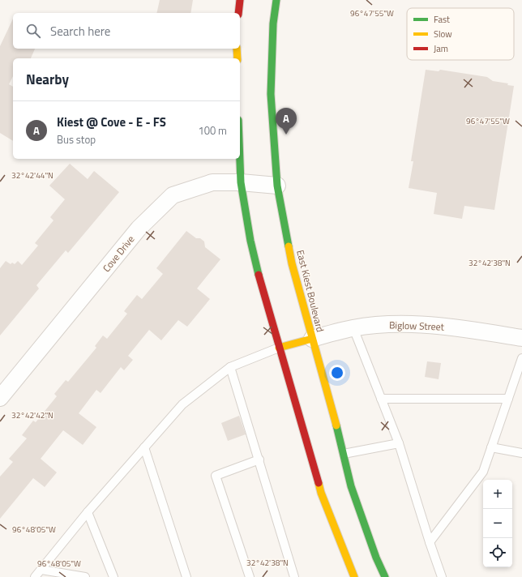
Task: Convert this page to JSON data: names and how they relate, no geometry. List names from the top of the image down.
{
  "streets": {
    "main road": ["East Kiest Boulevard"],
    "street": ["Cove Drive", "Biglow Street"]
  },
  "crossings": [
    ["Cove Drive", "East Kiest Boulevard"],
    ["East Kiest Boulevard", "Biglow Street"]
  ],
  "legend": ["Fast", "Slow", "Jam"],
  "page": {
    "search": "Search here",
    "heading": "Nearby",
    "list": [
      {
        "mark": "A",
        "name": "Kiest @ Cove - E - FS",
        "note": "Bus stop",
        "value": "100 m"
      }
    ],
    "pins": "A",
    "map_buttons": ["+", "−"]
  },
  "coordinates": [
    "96°47'55\"W",
    "32°42'44\"N",
    "32°42'38\"N",
    "32°42'42\"N",
    "96°48'05\"W"
  ]
}
